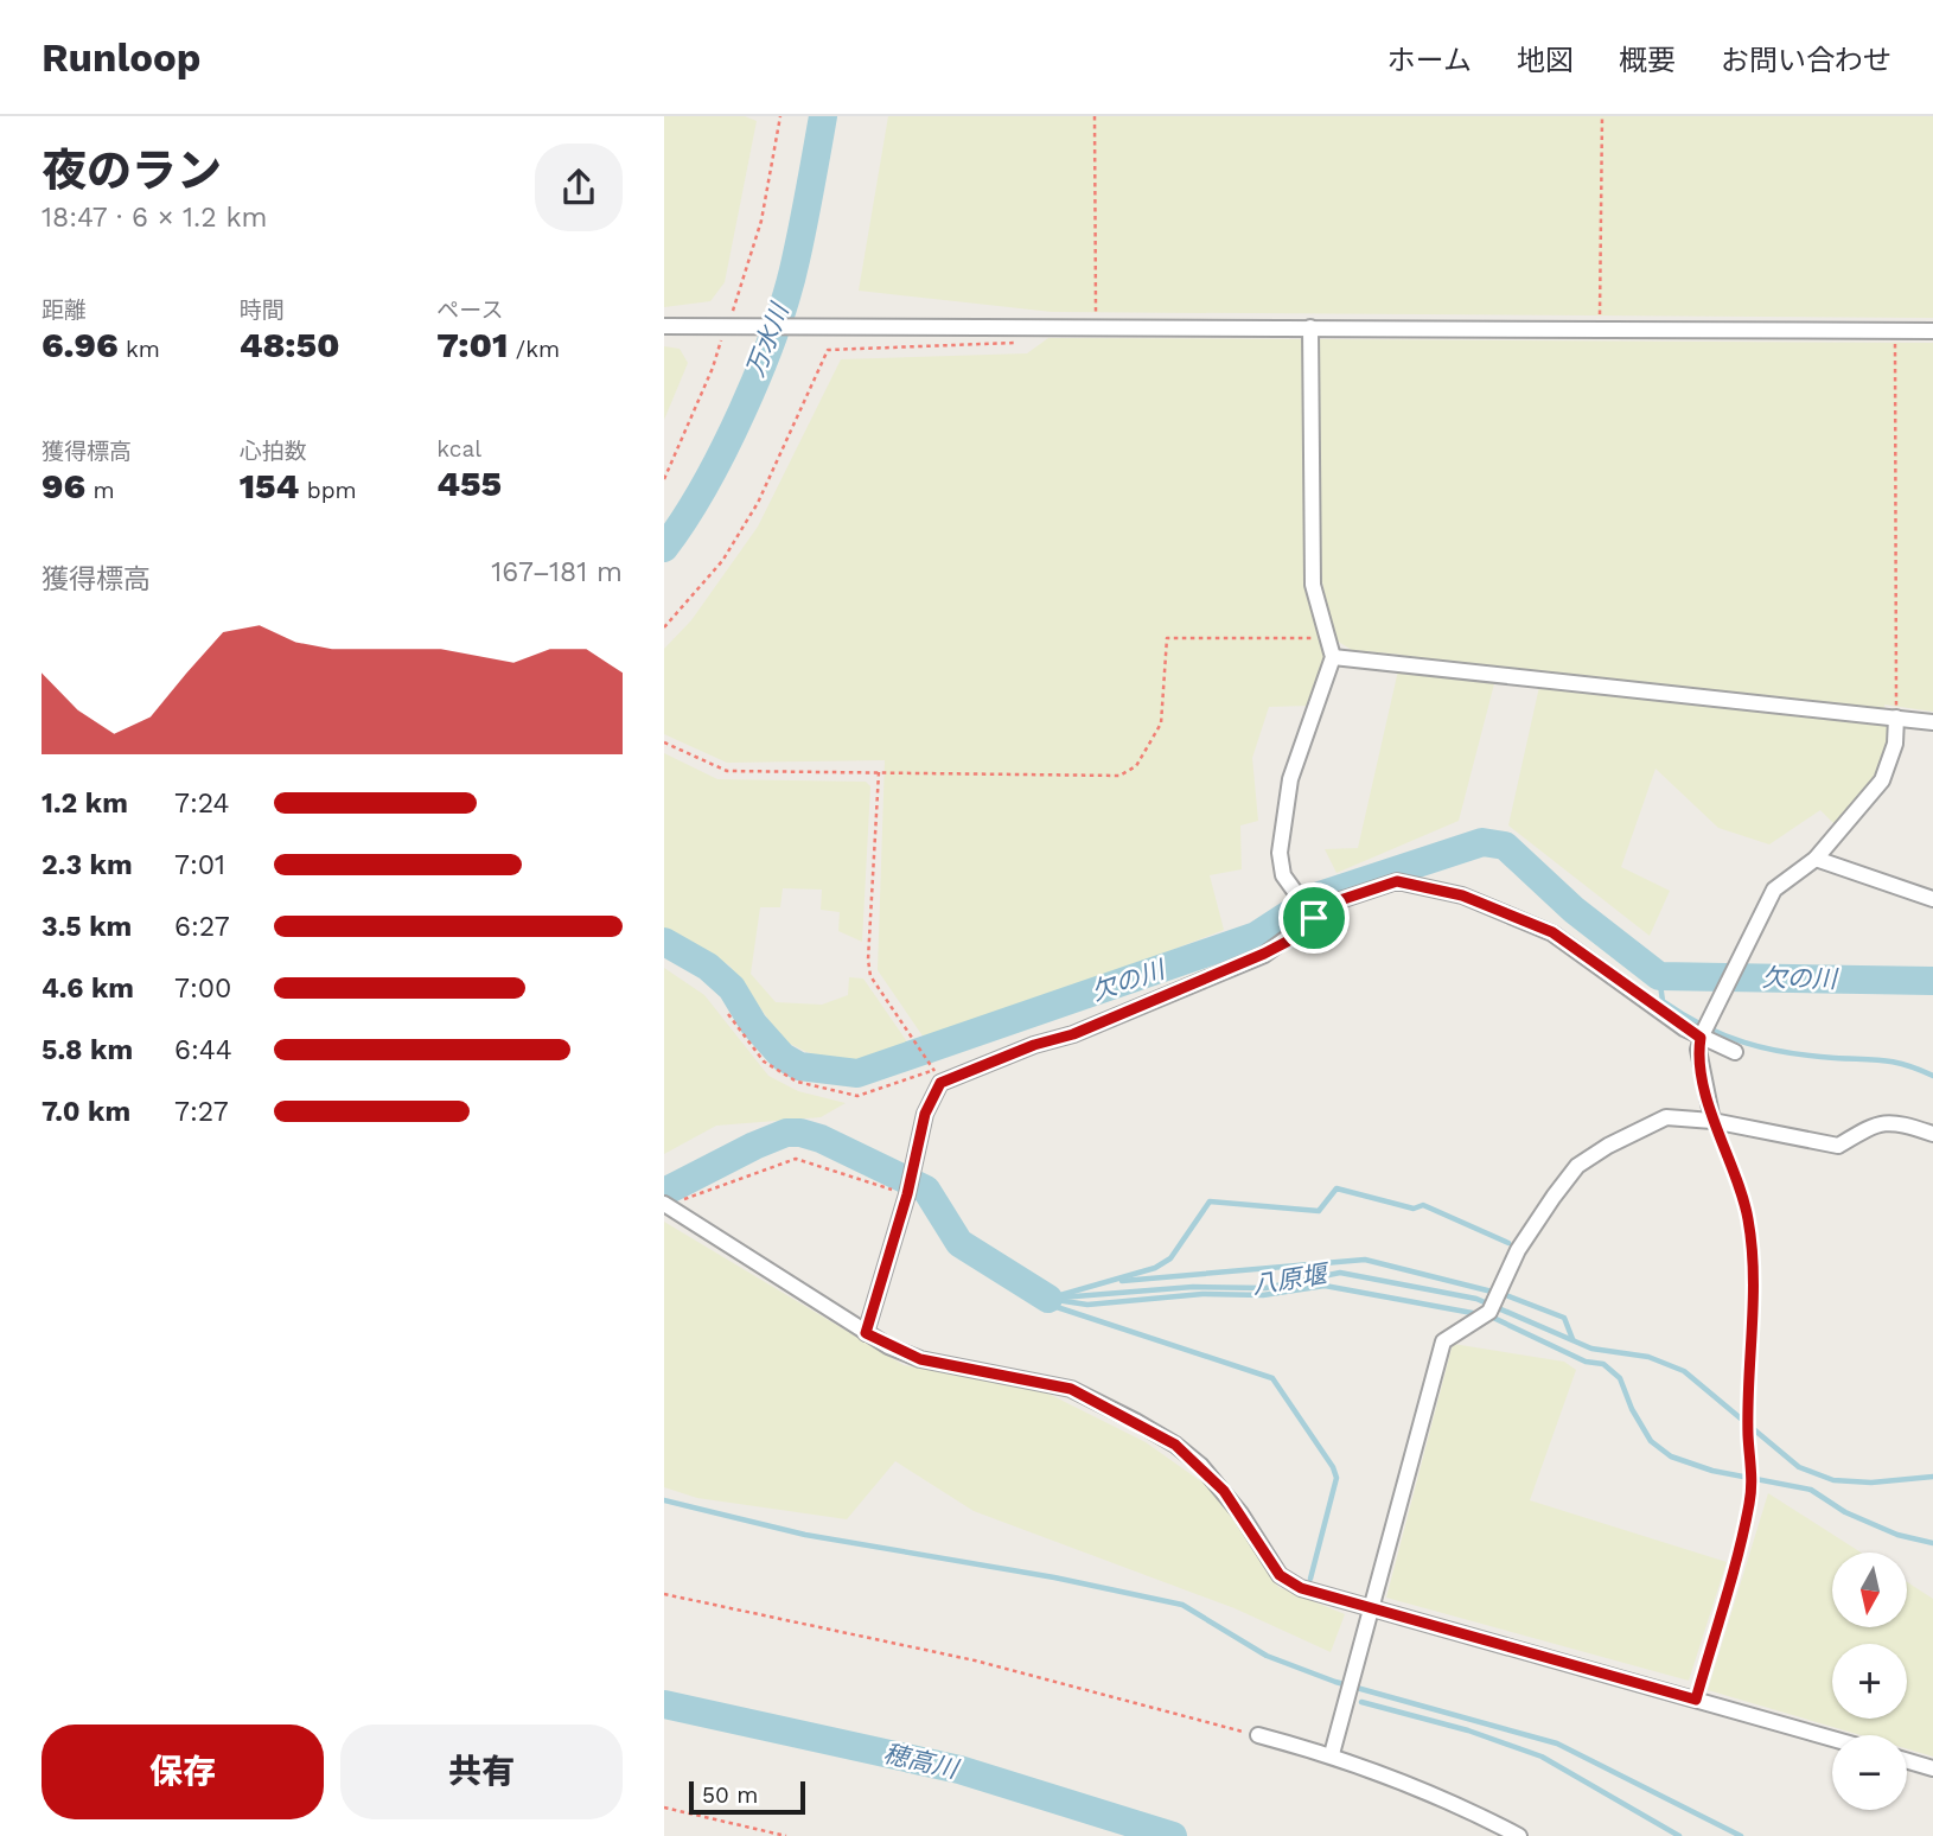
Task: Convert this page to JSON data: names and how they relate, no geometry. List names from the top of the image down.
{
  "water": [
    "万水川",
    "欠の川",
    "八原堰",
    "穂高川"
  ],
  "scale_bar": "50 m",
  "north": "bottom",
  "page": {
    "header": "Runloop",
    "nav": [
      "ホーム",
      "地図",
      "概要",
      "お問い合わせ"
    ],
    "heading": ["夜のラン", "18:47 · 6 × 1.2 km"],
    "stats": [
      ["距離", "6.96 km"],
      ["時間", "48:50"],
      ["ペース", "7:01 /km"],
      ["獲得標高", "96 m"],
      ["心拍数", "154 bpm"],
      ["kcal", "455"]
    ],
    "chart": ["獲得標高", "167–181 m"],
    "list": [
      {
        "name": "1.2 km",
        "note": "7:24"
      },
      {
        "name": "2.3 km",
        "note": "7:01"
      },
      {
        "name": "3.5 km",
        "note": "6:27"
      },
      {
        "name": "4.6 km",
        "note": "7:00"
      },
      {
        "name": "5.8 km",
        "note": "6:44"
      },
      {
        "name": "7.0 km",
        "note": "7:27"
      }
    ],
    "map_buttons": ["+", "−"],
    "buttons": ["保存", "共有"],
    "scale": "50 m"
  }
}
